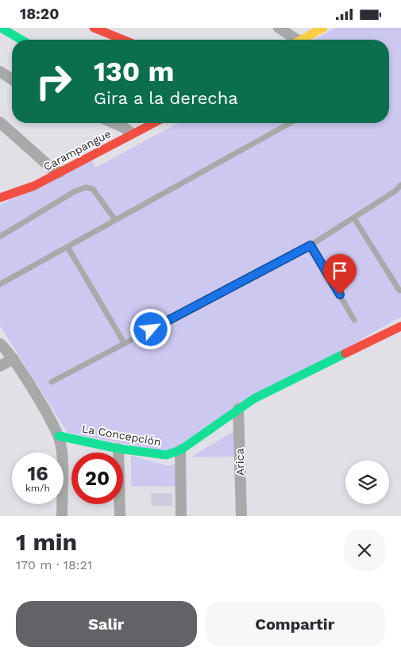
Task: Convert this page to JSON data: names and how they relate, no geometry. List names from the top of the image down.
{
  "streets": {
    "street": ["Carampangue", "La Concepción", "Arica"]
  },
  "crossings": [
    ["La Concepción", "Arica"]
  ],
  "page": {
    "status": "18:20",
    "turn": ["130 m", "Gira a la derecha"],
    "speed": "16 km/h",
    "limit": "20",
    "heading": ["1 min", "170 m · 18:21"],
    "buttons": ["Salir", "Compartir"]
  }
}
